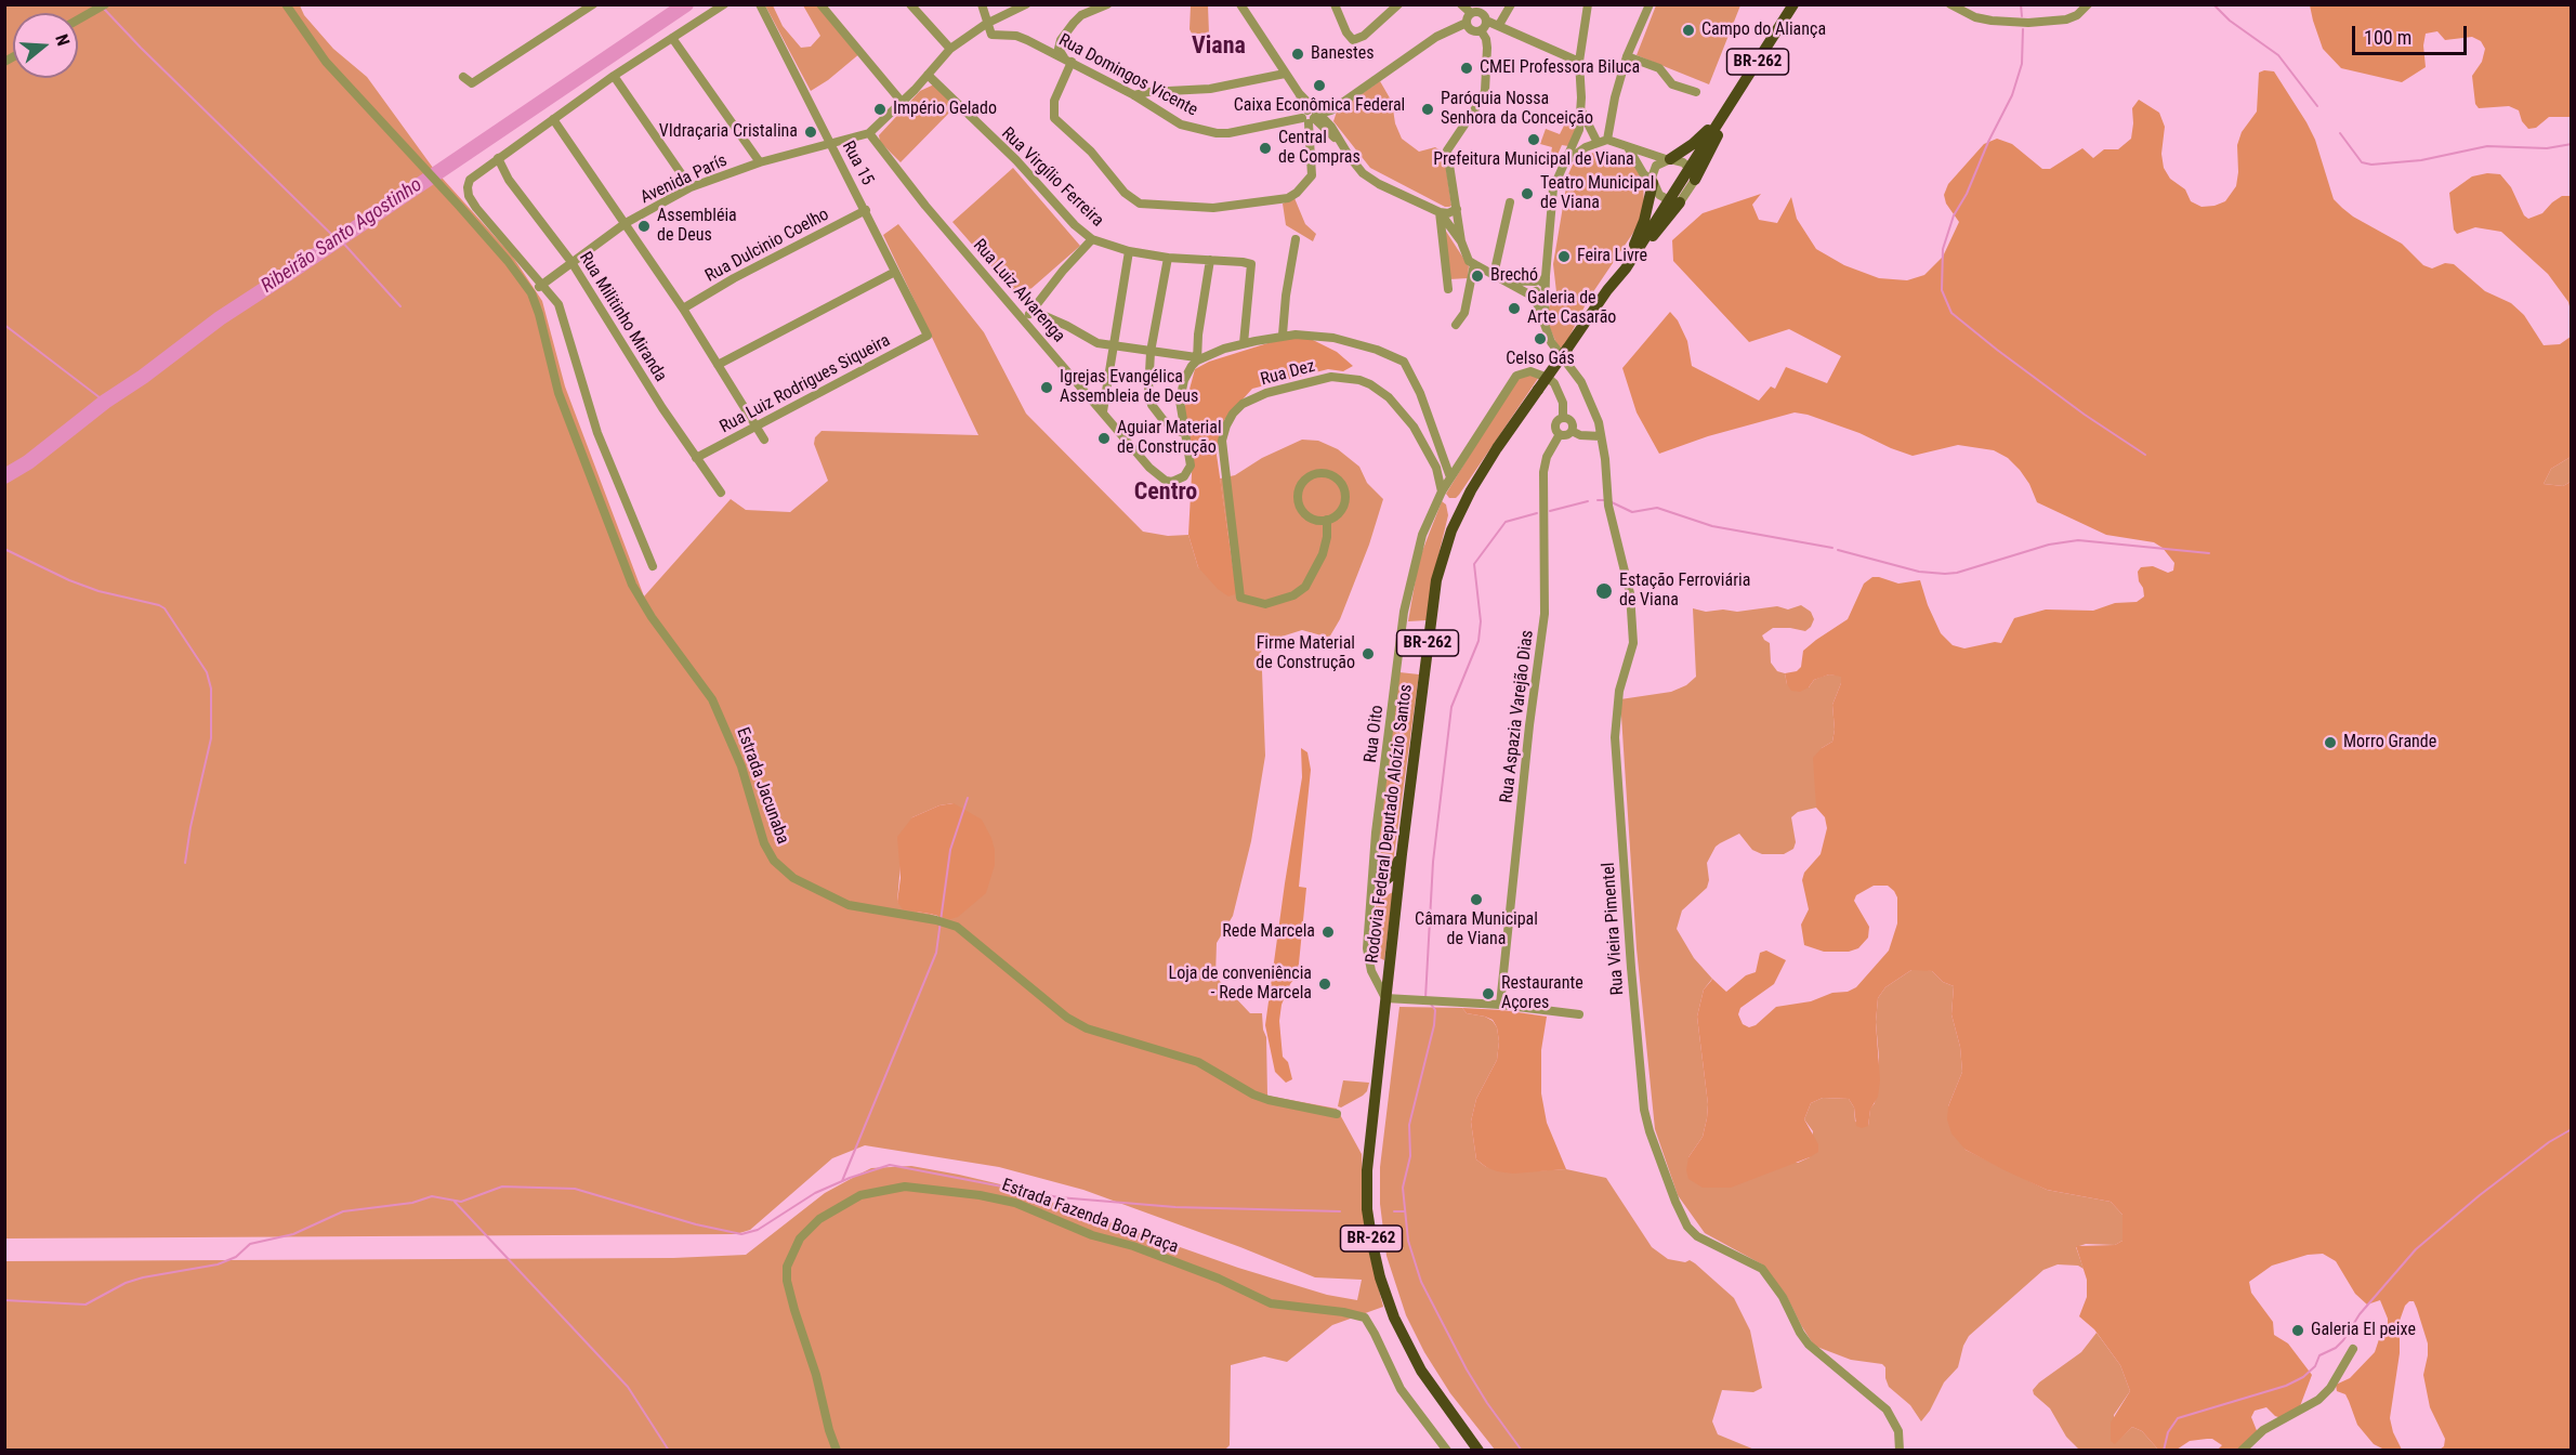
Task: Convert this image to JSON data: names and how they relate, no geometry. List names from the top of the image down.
{
  "streets": {
    "highway": ["BR-262", "Rodovia Federal Deputado Aloízio Santos"],
    "street": [
      "Rua Domingos Vicente",
      "Rua 15",
      "Rua Virgílio Ferreira",
      "Avenida París",
      "Rua Dulcinio Coelho",
      "Rua Luiz Alvarenga",
      "Rua Militinho Miranda",
      "Rua Dez",
      "Rua Luiz Rodrigues Siqueira",
      "Rua Aspazia Varejão Dias",
      "Rua Oito",
      "Estrada Jacunaba",
      "Rua Vieira Pimentel",
      "Estrada Fazenda Boa Praça"
    ]
  },
  "crossings": [
    ["BR-262", "Rodovia Federal Deputado Aloízio Santos"],
    ["Rua 15", "Avenida París"],
    ["Rua 15", "Rua Dulcinio Coelho"],
    ["Rua 15", "Rua Luiz Rodrigues Siqueira"],
    ["Avenida París", "Rua Luiz Alvarenga"],
    ["Avenida París", "Rua Militinho Miranda"],
    ["Avenida París", "Estrada Jacunaba"],
    ["Rua Militinho Miranda", "Rua Luiz Rodrigues Siqueira"],
    ["Rua Dez", "Rua Oito"],
    ["Rua Aspazia Varejão Dias", "Rua Oito"],
    ["Rua Oito", "Rodovia Federal Deputado Aloízio Santos"]
  ],
  "districts": ["Viana", "Centro"],
  "water": ["Ribeirão Santo Agostinho"],
  "places": [
    "Campo do Aliança",
    "Banestes",
    "CMEI Professora Biluca",
    "Caixa Econômica Federal",
    "Império Gelado",
    "Paróquia Nossa Senhora da Conceição",
    "VIdraçaria Cristalina",
    "Prefeitura Municipal de Viana",
    "Central de Compras",
    "Teatro Municipal de Viana",
    "Assembléia de Deus",
    "Feira Livre",
    "Brechó",
    "Galeria de Arte Casarão",
    "Celso Gás",
    "Igrejas Evangélica Assembleia de Deus",
    "Aguiar Material de Construção",
    "Estação Ferroviária de Viana",
    "Firme Material de Construção",
    "Morro Grande",
    "Câmara Municipal de Viana",
    "Rede Marcela",
    "Loja de conveniência - Rede Marcela",
    "Restaurante Açores",
    "Galeria El peixe"
  ],
  "scale_bar": "100 m",
  "north": "right"
}
